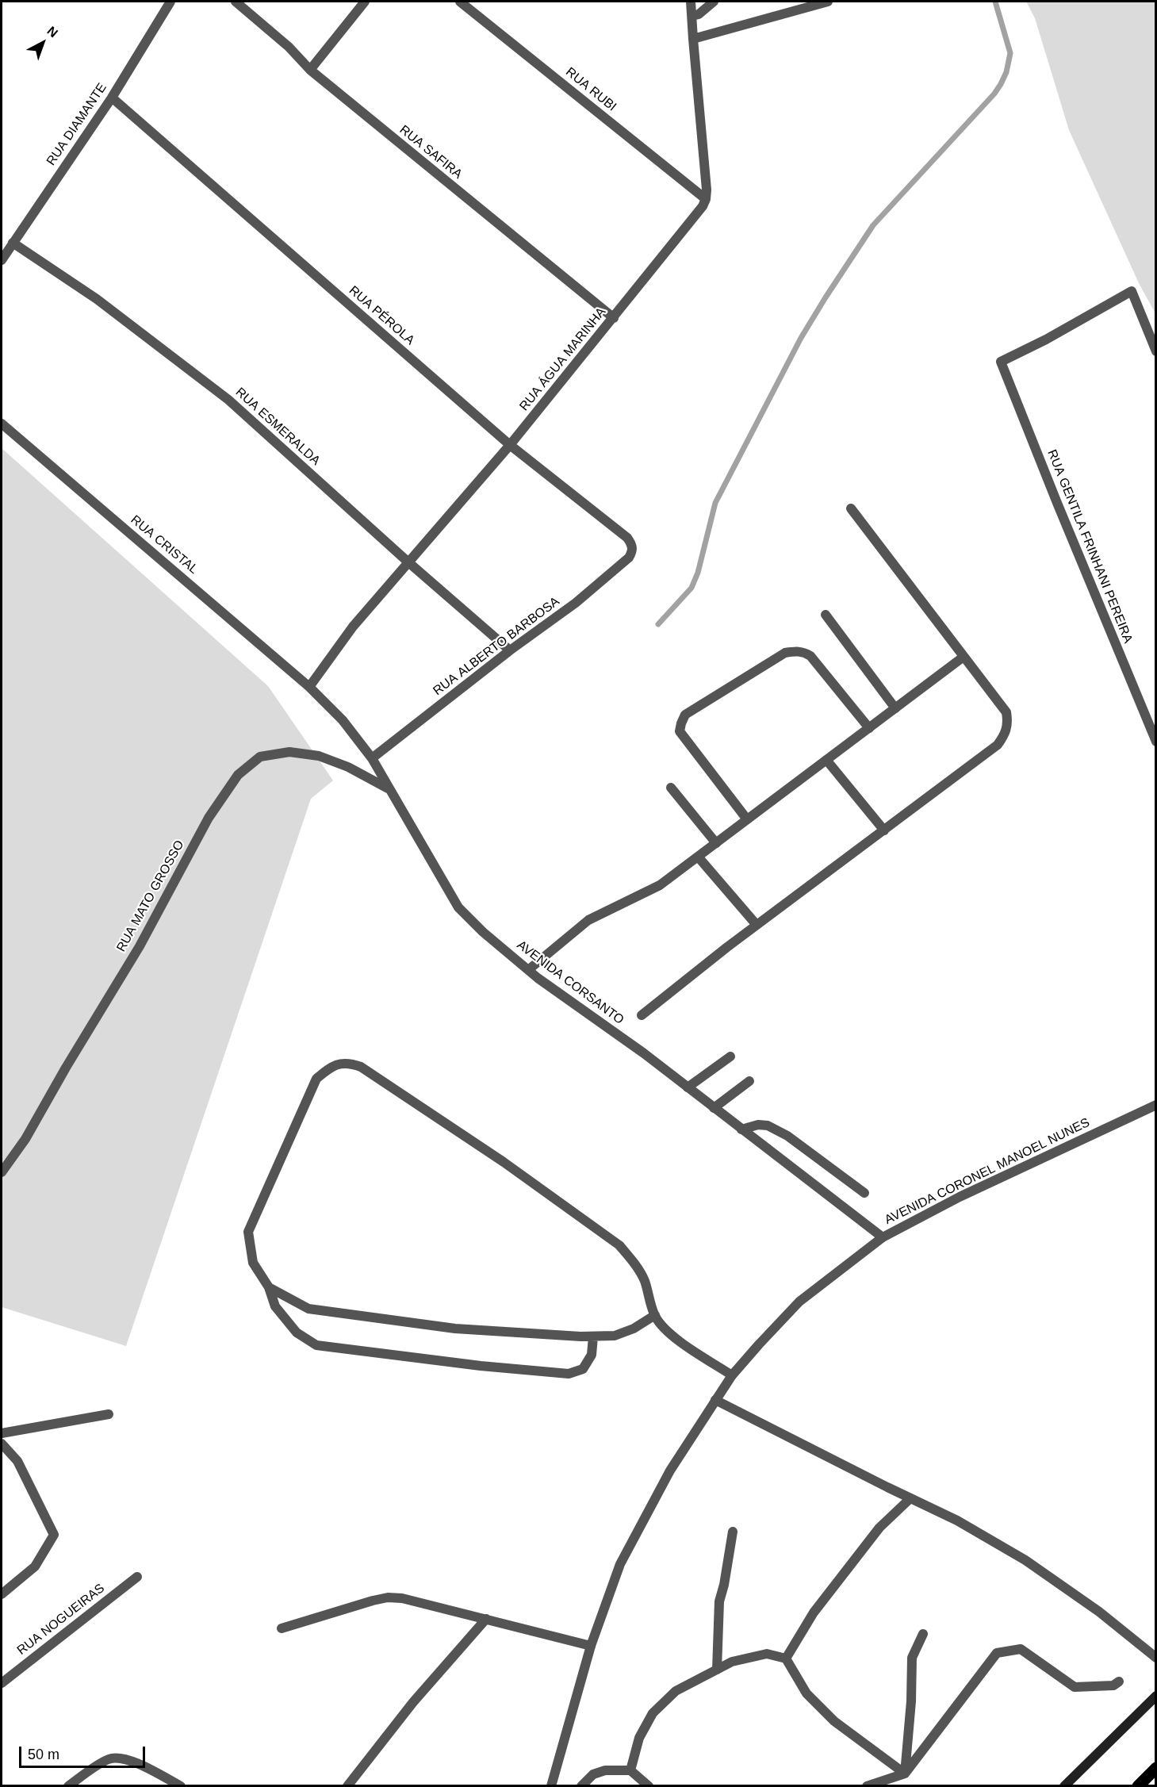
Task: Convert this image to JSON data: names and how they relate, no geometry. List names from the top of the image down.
{
  "streets": {
    "street": [
      "RUA RUBI",
      "RUA DIAMANTE",
      "RUA SAFIRA",
      "RUA PÉROLA",
      "RUA ÁGUA MARINHA",
      "RUA ESMERALDA",
      "RUA CRISTAL",
      "RUA GENTILA FRINHANI PEREIRA",
      "RUA ALBERTO BARBOSA",
      "RUA MATO GROSSO",
      "AVENIDA CORSANTO",
      "AVENIDA CORONEL MANOEL NUNES",
      "RUA NOGUEIRAS"
    ]
  },
  "crossings": [
    ["RUA RUBI", "RUA ÁGUA MARINHA"],
    ["RUA DIAMANTE", "RUA PÉROLA"],
    ["RUA DIAMANTE", "RUA ESMERALDA"],
    ["RUA SAFIRA", "RUA ÁGUA MARINHA"],
    ["RUA PÉROLA", "RUA ÁGUA MARINHA"],
    ["RUA PÉROLA", "RUA ALBERTO BARBOSA"],
    ["RUA ÁGUA MARINHA", "RUA ESMERALDA"],
    ["RUA ÁGUA MARINHA", "RUA CRISTAL"],
    ["RUA ÁGUA MARINHA", "AVENIDA CORSANTO"],
    ["RUA ESMERALDA", "RUA ALBERTO BARBOSA"],
    ["RUA CRISTAL", "AVENIDA CORSANTO"],
    ["RUA ALBERTO BARBOSA", "AVENIDA CORSANTO"],
    ["RUA MATO GROSSO", "AVENIDA CORSANTO"],
    ["AVENIDA CORSANTO", "AVENIDA CORONEL MANOEL NUNES"]
  ],
  "scale_bar": "50 m",
  "north": "top right"
}
